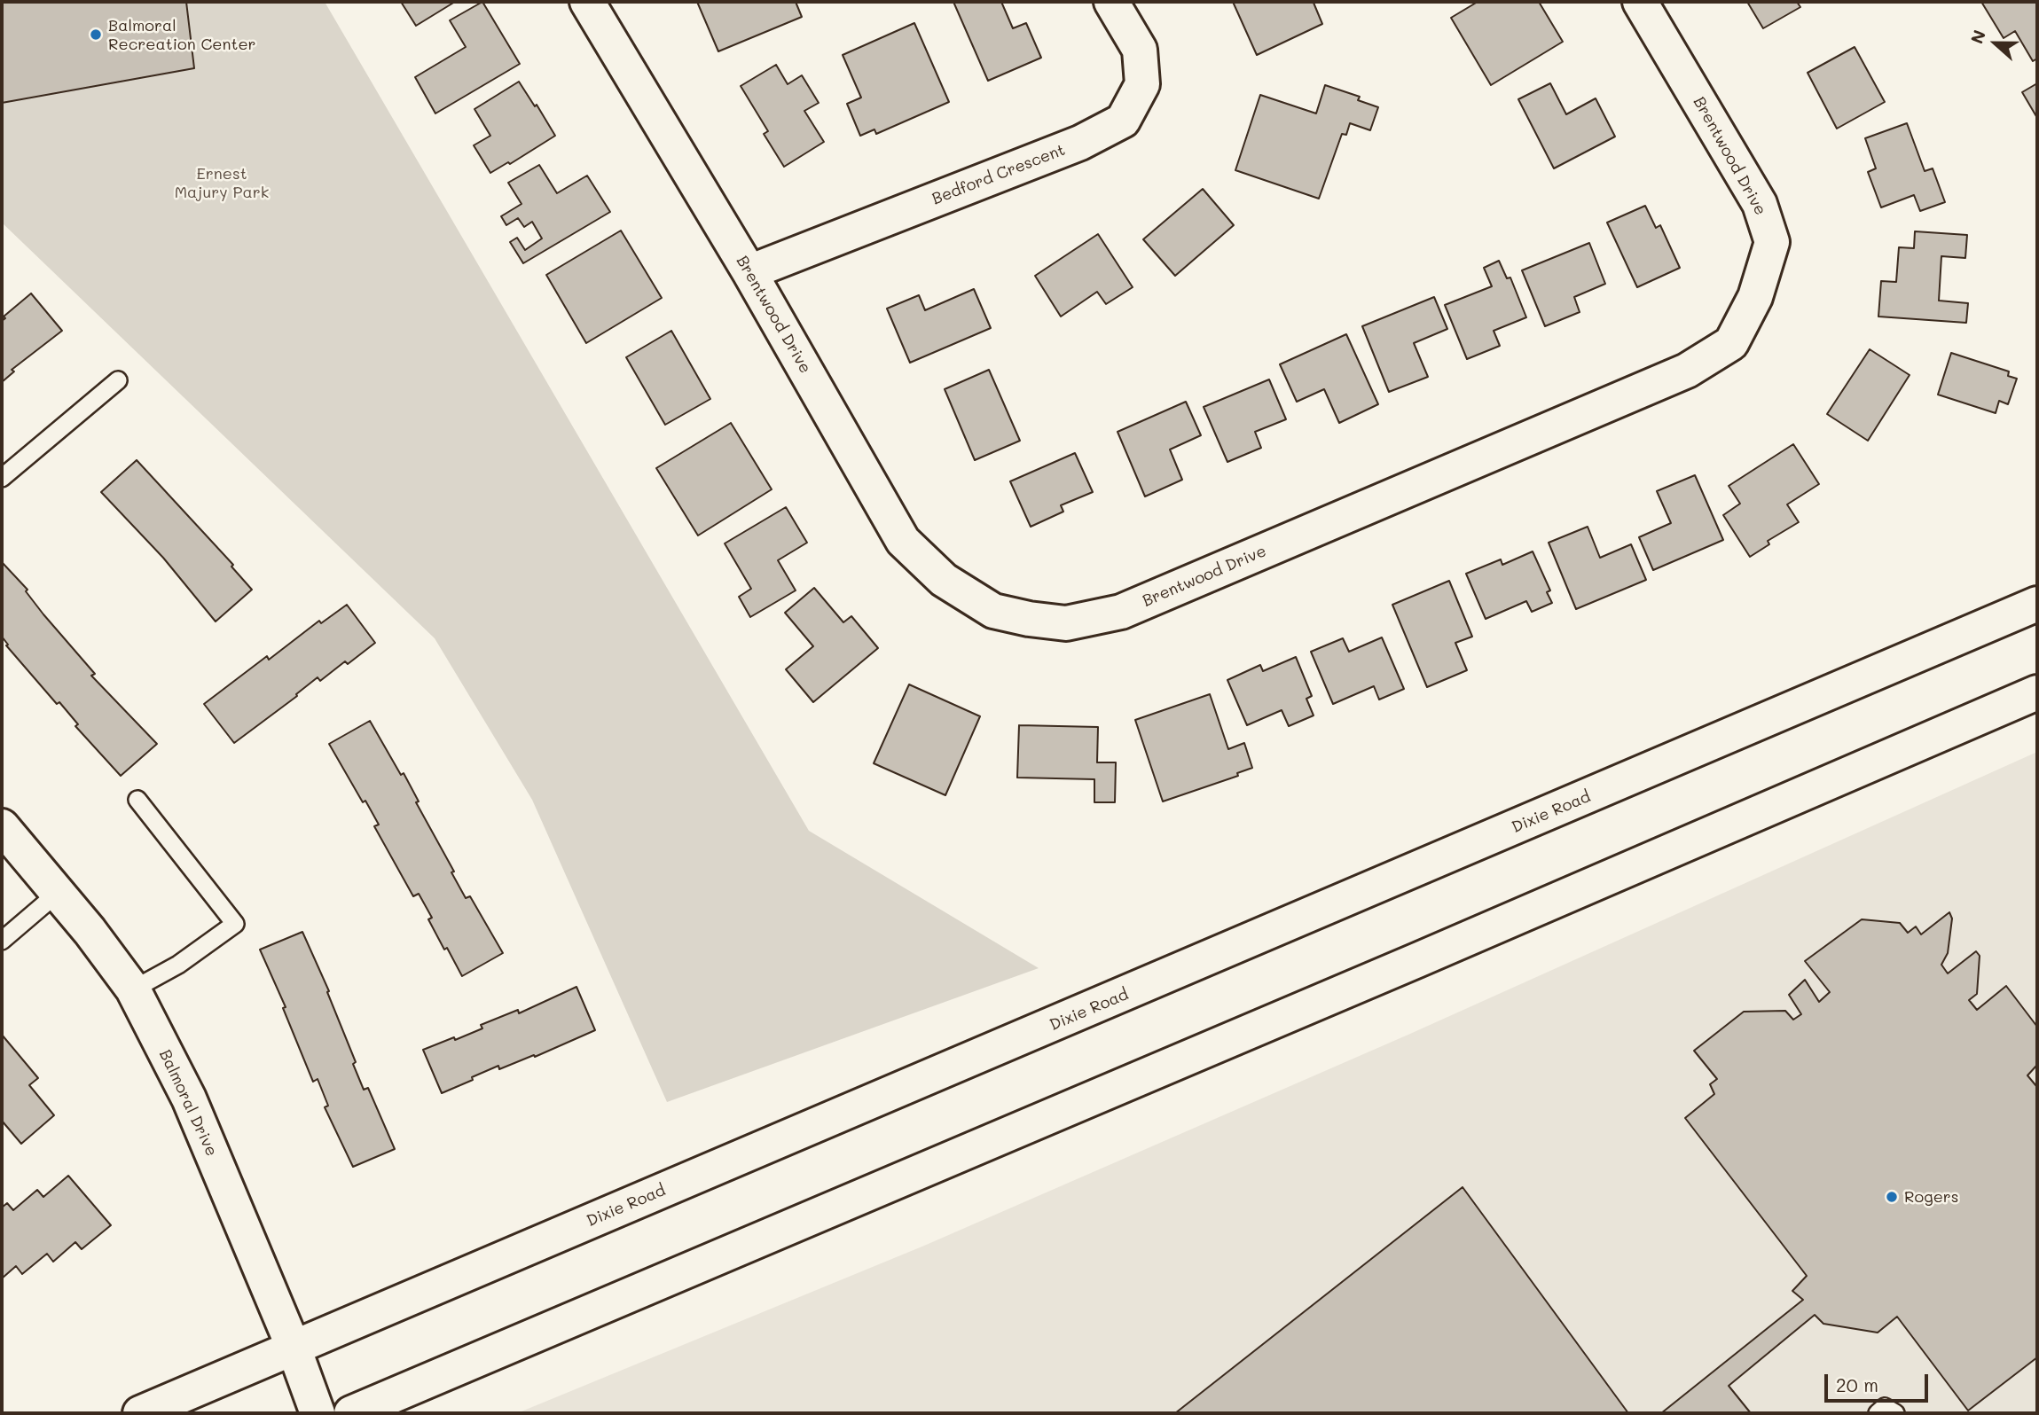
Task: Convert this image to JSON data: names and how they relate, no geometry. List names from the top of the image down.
{
  "streets": {
    "main road": [
      "Brentwood Drive",
      "Bedford Crescent",
      "Dixie Road",
      "Balmoral Drive"
    ]
  },
  "crossings": [
    ["Brentwood Drive", "Bedford Crescent"],
    ["Dixie Road", "Balmoral Drive"]
  ],
  "parks": ["Ernest Majury Park"],
  "places": ["Balmoral Recreation Center", "Rogers"],
  "scale_bar": "20 m",
  "north": "left"
}
